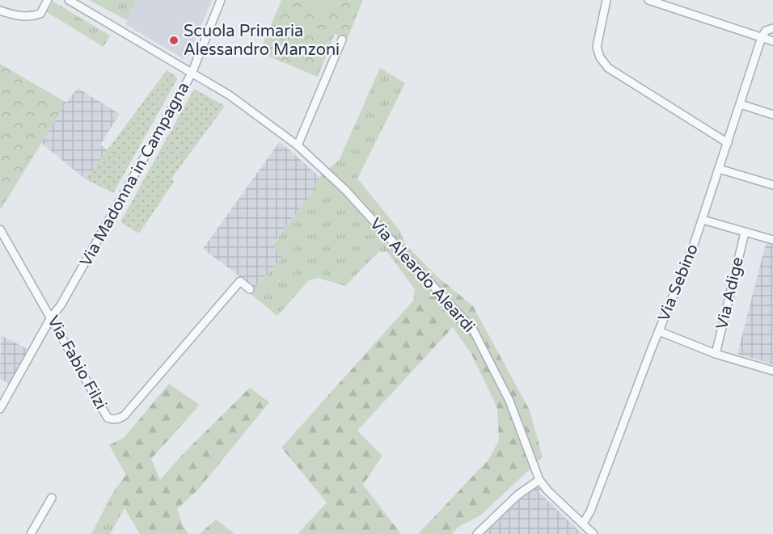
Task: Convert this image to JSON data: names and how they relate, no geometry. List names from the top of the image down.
{
  "streets": {
    "street": [
      "Via Madonna in Campagna",
      "Via Aleardo Aleardi",
      "Via Sebino",
      "Via Adige",
      "Via Fabio Filzi"
    ]
  },
  "crossings": [
    ["Via Madonna in Campagna", "Via Aleardo Aleardi"],
    ["Via Madonna in Campagna", "Via Fabio Filzi"],
    ["Via Aleardo Aleardi", "Via Sebino"],
    ["Via Sebino", "Via Adige"]
  ],
  "places": ["Scuola Primaria Alessandro Manzoni"]
}
